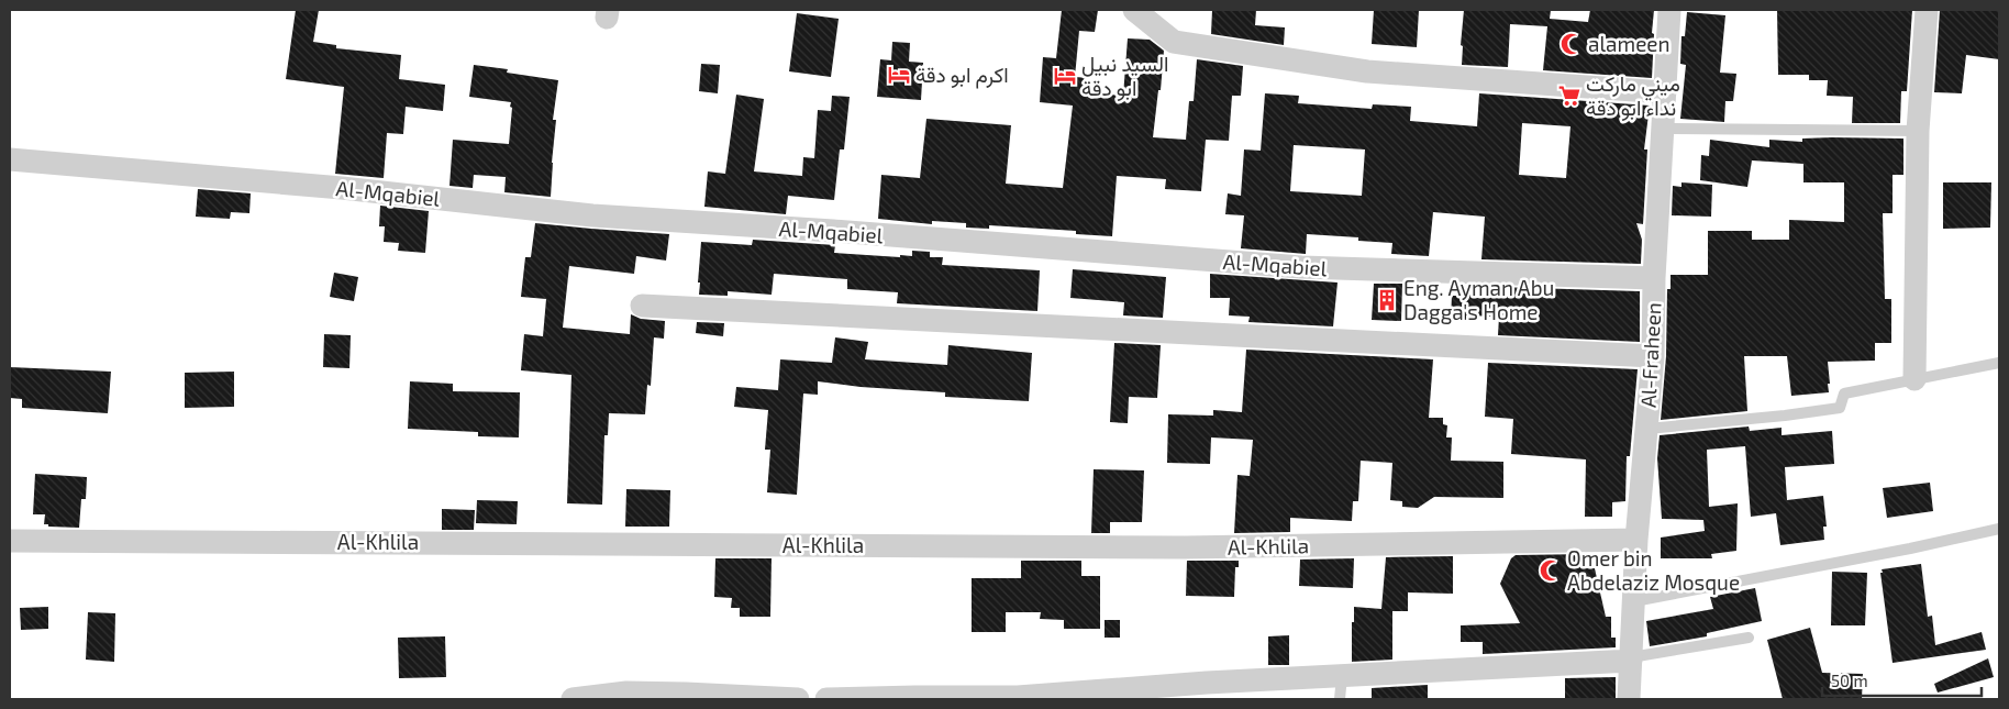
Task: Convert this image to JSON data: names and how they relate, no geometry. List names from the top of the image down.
{
  "streets": {
    "street": ["Al-Mqabiel", "Al-Fraheen", "Al-Khlila"]
  },
  "crossings": [
    ["Al-Mqabiel", "Al-Fraheen"],
    ["Al-Fraheen", "Al-Khlila"]
  ],
  "places": {
    "mosque": ["alameen", "Omer bin Abdelaziz Mosque"],
    "hotel": ["اكرم ابو دقة", "السيد نبيل ابو دقة"],
    "supermarket": ["ميني ماركت نداء ابو دقة"],
    "building": ["Eng. Ayman Abu Dagga's Home"]
  },
  "scale_bar": "50 m"
}
